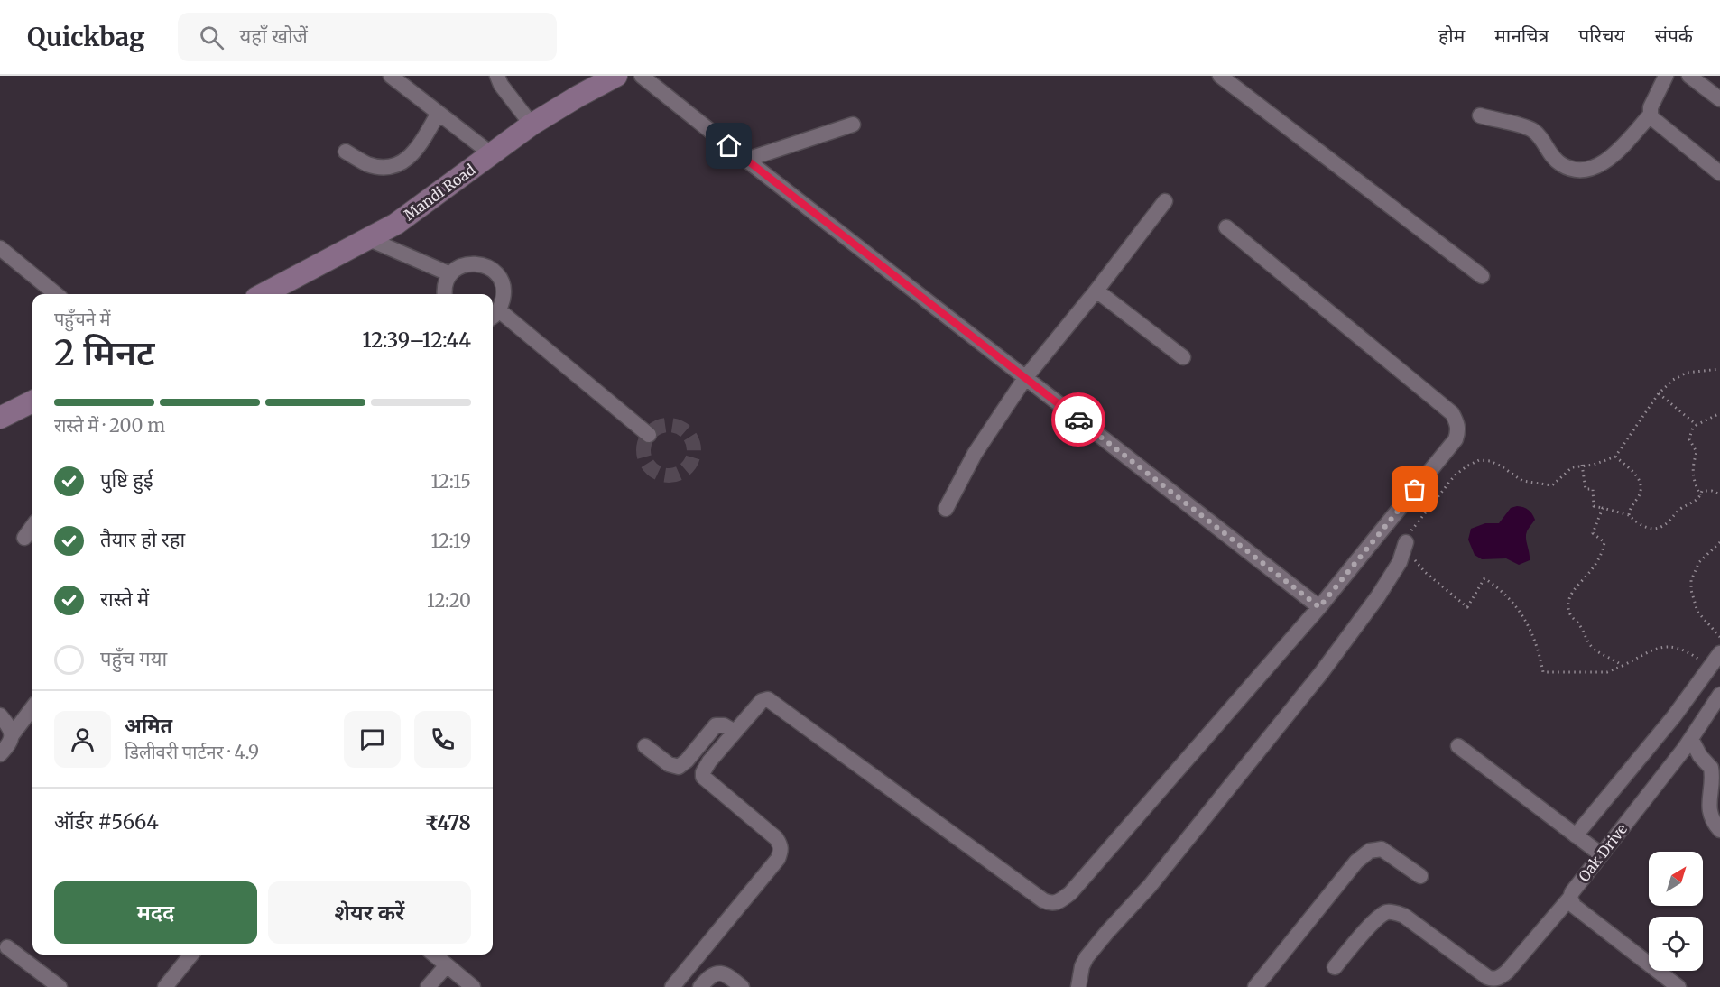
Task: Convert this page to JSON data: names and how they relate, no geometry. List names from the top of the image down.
{
  "streets": {
    "street": ["Mandi Road", "Oak Drive"]
  },
  "north": "top right",
  "page": {
    "header": "Quickbag",
    "search": "यहाँ खोजें",
    "nav": [
      "होम",
      "मानचित्र",
      "परिचय",
      "संपर्क"
    ],
    "heading": ["2 मिनट", "पहुँचने में", "12:39–12:44"],
    "panel": [
      "अमित",
      "डिलीवरी पार्टनर · 4.9",
      "ऑर्डर #5664",
      "₹478"
    ],
    "bar": "रास्ते में · 200 m",
    "list": [
      ["पुष्टि हुई", "12:15"],
      ["तैयार हो रहा", "12:19"],
      ["रास्ते में", "12:20"],
      "पहुँच गया"
    ],
    "buttons": ["मदद", "शेयर करें"]
  }
}
